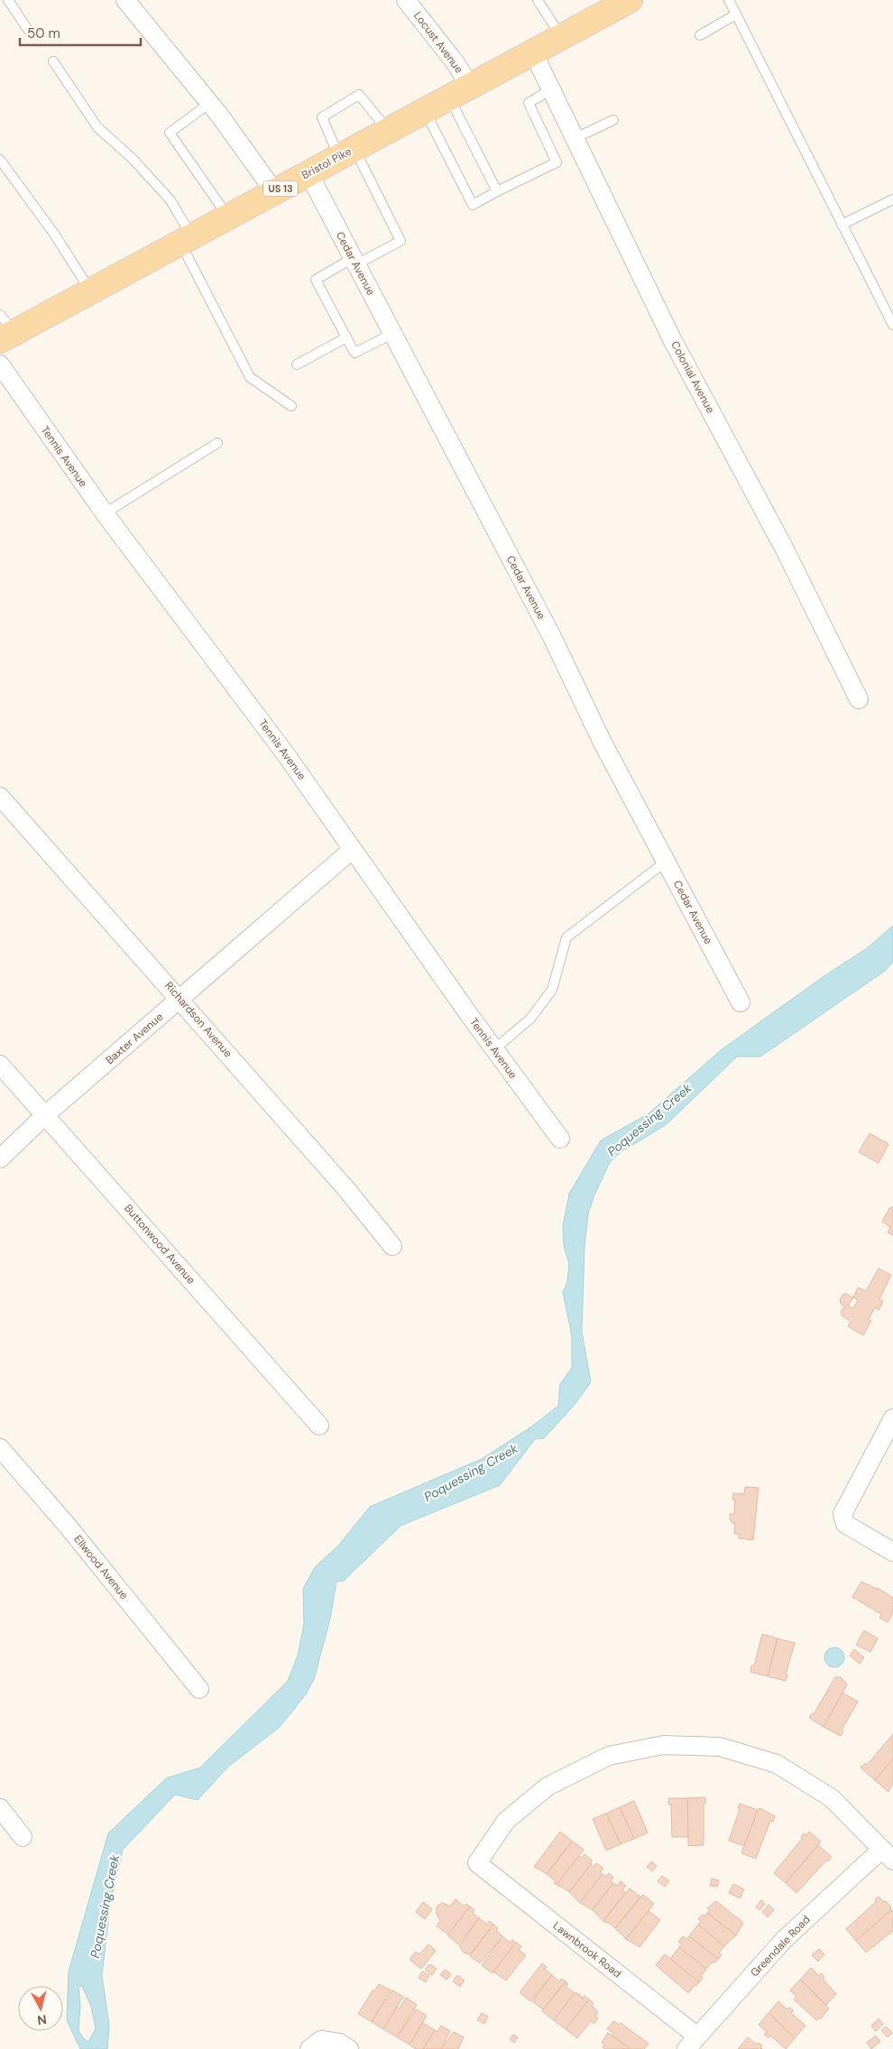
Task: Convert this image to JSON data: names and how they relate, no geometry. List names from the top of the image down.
{
  "streets": {
    "main road": ["Bristol Pike", "US 13"],
    "street": [
      "Locust Avenue",
      "Cedar Avenue",
      "Colonial Avenue",
      "Tennis Avenue",
      "Richardson Avenue",
      "Baxter Avenue",
      "Buttonwood Avenue",
      "Ellwood Avenue",
      "Greendale Road",
      "Lawnbrook Road"
    ]
  },
  "crossings": [
    ["Locust Avenue", "Bristol Pike"],
    ["Bristol Pike", "Cedar Avenue"],
    ["Bristol Pike", "Colonial Avenue"],
    ["Tennis Avenue", "Baxter Avenue"],
    ["Richardson Avenue", "Baxter Avenue"],
    ["Baxter Avenue", "Buttonwood Avenue"],
    ["Greendale Road", "Lawnbrook Road"]
  ],
  "water": ["Poquessing Creek"],
  "scale_bar": "50 m",
  "north": "bottom"
}
